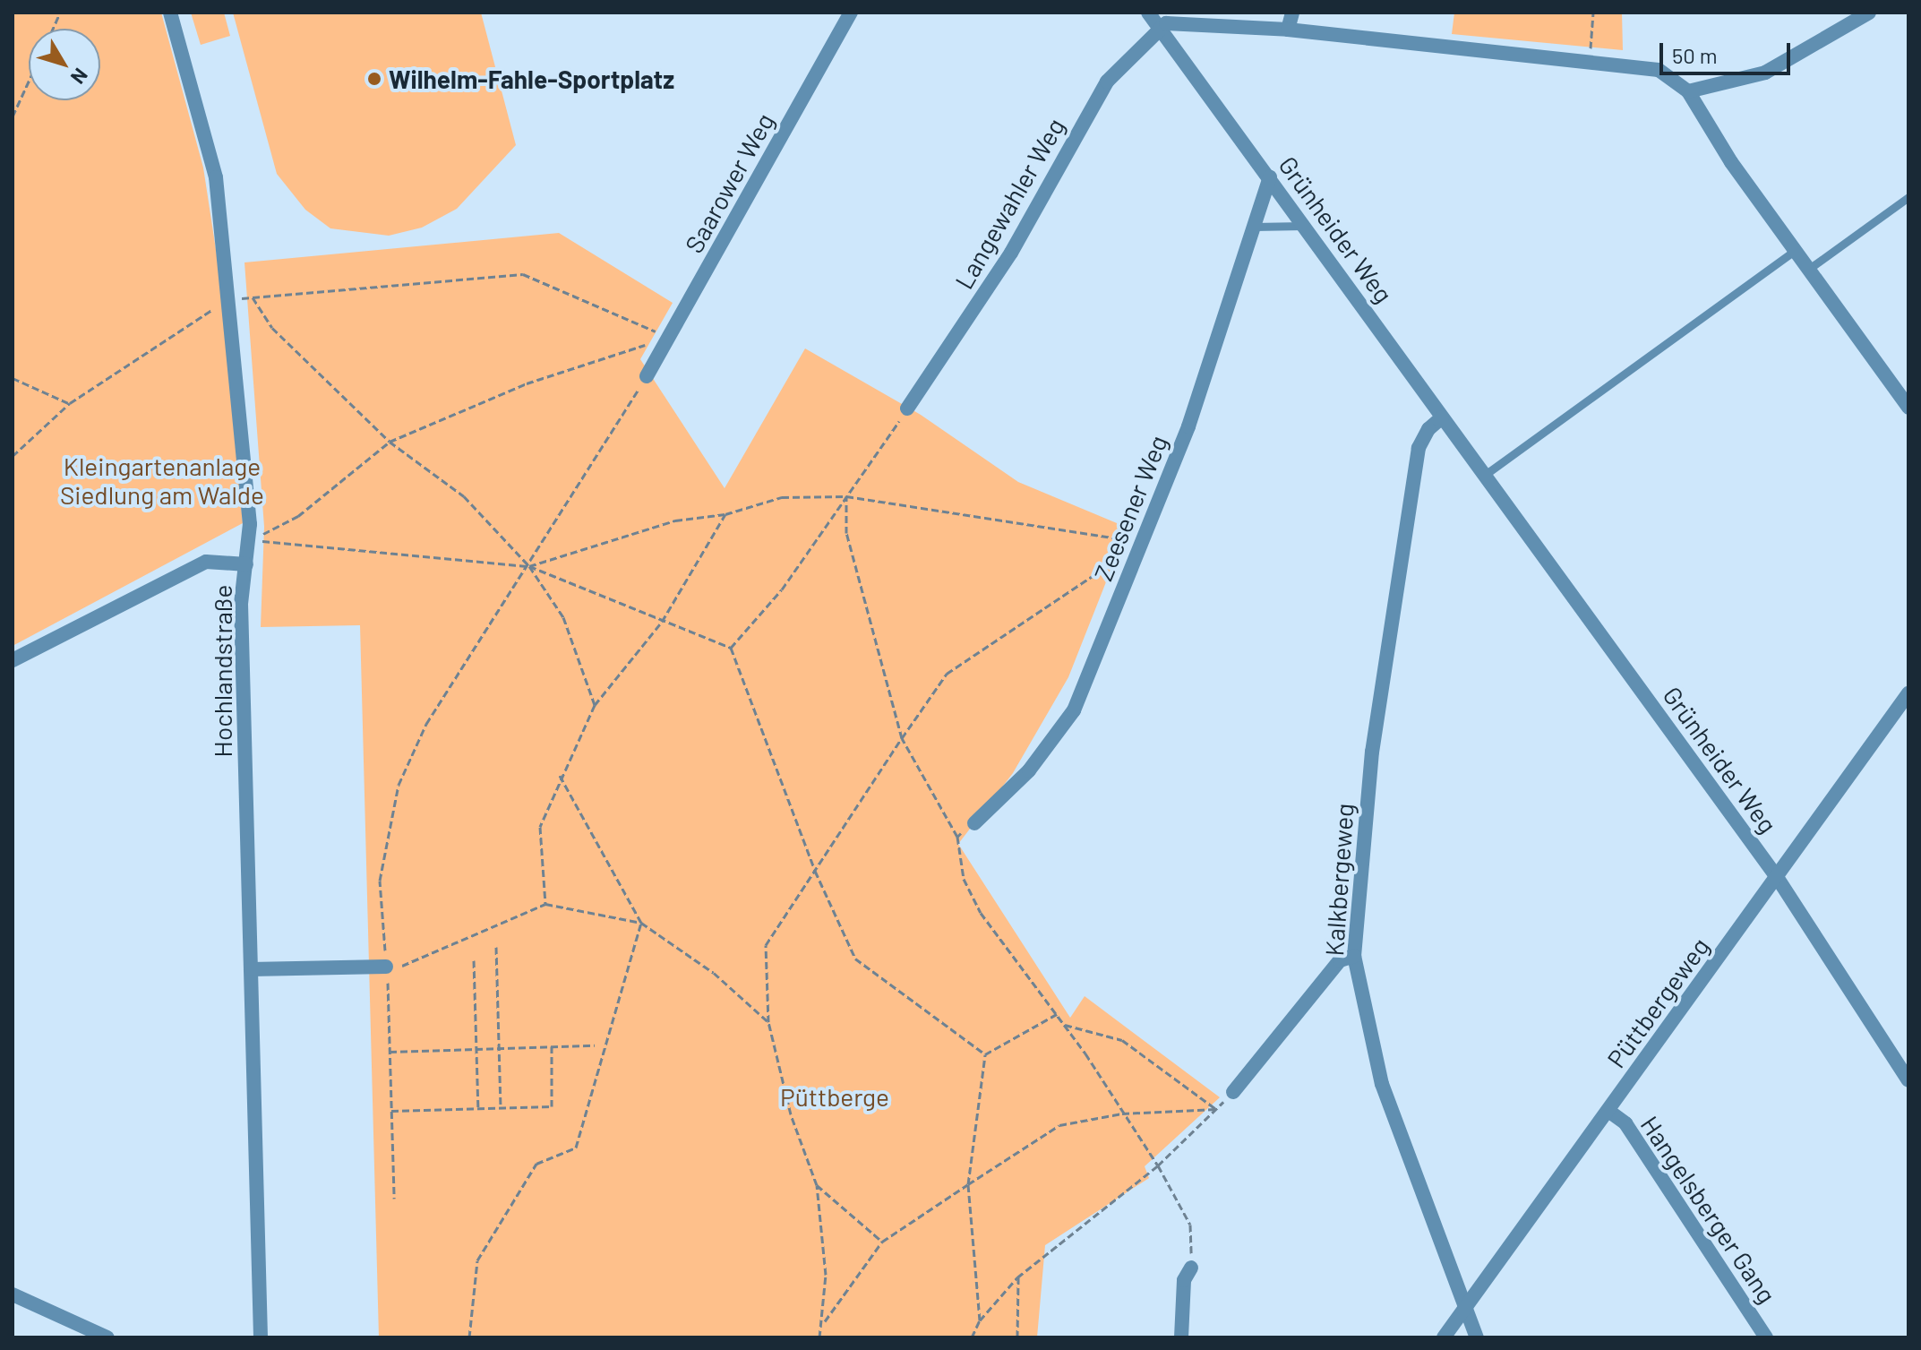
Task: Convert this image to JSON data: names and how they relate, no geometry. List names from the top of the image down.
{
  "streets": {
    "street": [
      "Saarower Weg",
      "Langewahler Weg",
      "Grünheider Weg",
      "Zeesener Weg",
      "Hochlandstraße",
      "Kalkbergeweg",
      "Püttbergeweg",
      "Hangelsberger Gang"
    ]
  },
  "crossings": [
    ["Langewahler Weg", "Grünheider Weg"],
    ["Grünheider Weg", "Zeesener Weg"],
    ["Grünheider Weg", "Kalkbergeweg"],
    ["Grünheider Weg", "Püttbergeweg"],
    ["Kalkbergeweg", "Püttbergeweg"],
    ["Püttbergeweg", "Hangelsberger Gang"]
  ],
  "parks": ["Kleingartenanlage Siedlung am Walde", "Püttberge"],
  "places": ["Wilhelm-Fahle-Sportplatz"],
  "scale_bar": "50 m",
  "north": "bottom right"
}
